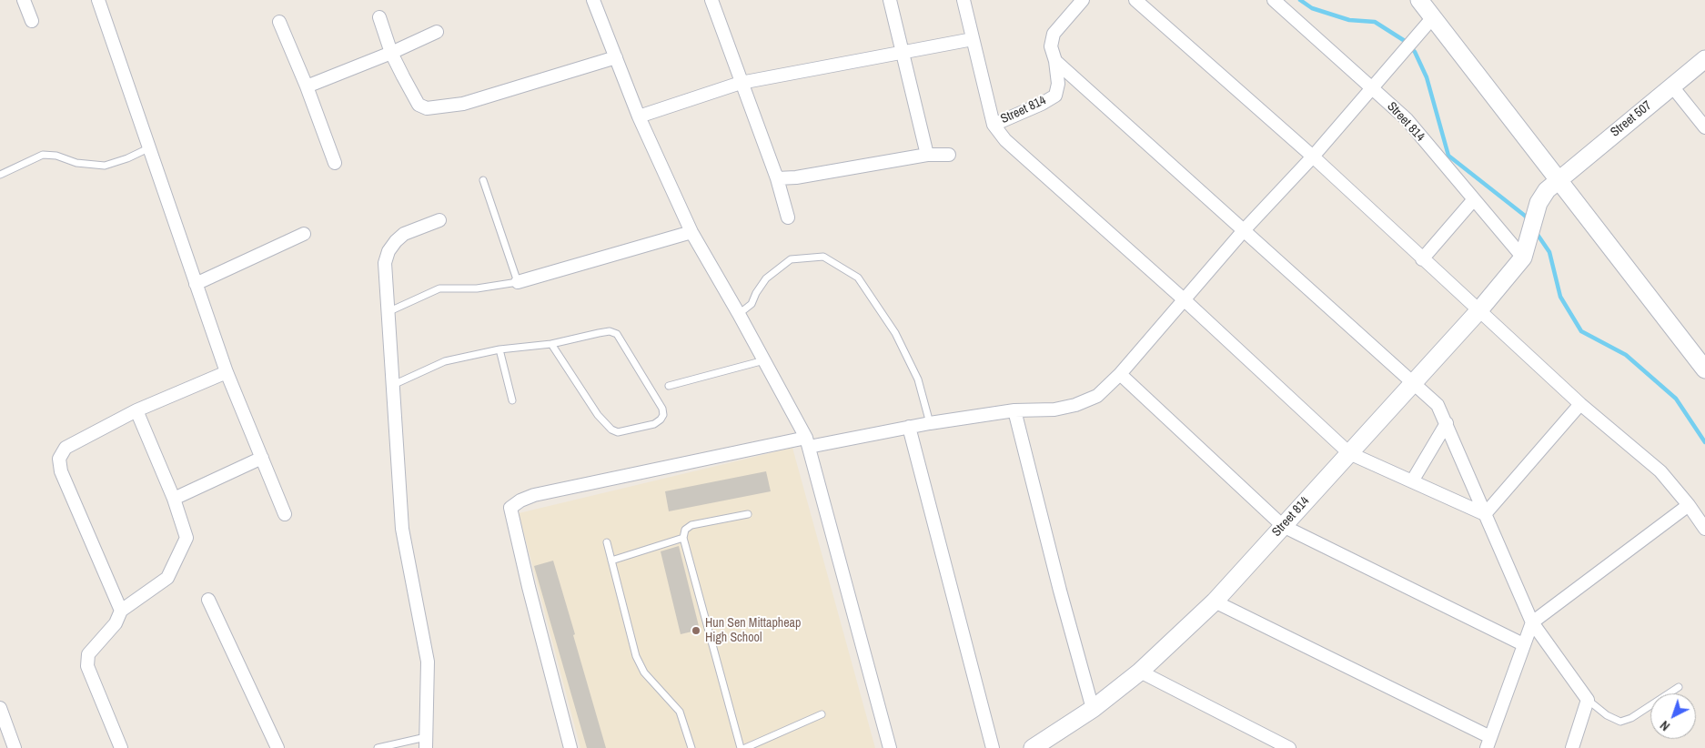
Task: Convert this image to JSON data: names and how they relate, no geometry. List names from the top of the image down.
{
  "streets": {
    "street": ["Street 814", "Street 507"]
  },
  "crossings": [
    ["Street 814", "Street 507"]
  ],
  "places": ["Hun Sen Mittapheap High School"],
  "north": "bottom left"
}
